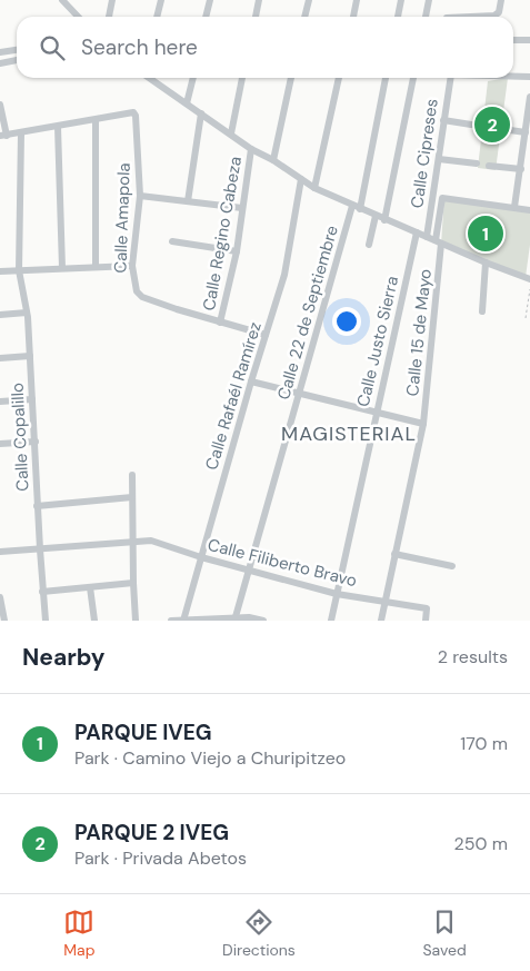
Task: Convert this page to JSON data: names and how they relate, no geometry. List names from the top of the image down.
{
  "streets": {
    "street": [
      "Calle Cipreses",
      "Calle Amapola",
      "Calle Regino Cabeza",
      "Calle 22 de Septiembre",
      "Calle 15 de Mayo",
      "Calle Justo Sierra",
      "Calle Rafaél Ramírez",
      "Calle Copalillo",
      "Calle Filiberto Bravo"
    ]
  },
  "crossings": [
    ["Calle Amapola", "Calle Regino Cabeza"],
    ["Calle 22 de Septiembre", "Calle Filiberto Bravo"],
    ["Calle 15 de Mayo", "Calle Filiberto Bravo"],
    ["Calle Justo Sierra", "Calle Filiberto Bravo"],
    ["Calle Rafaél Ramírez", "Calle Filiberto Bravo"],
    ["Calle Copalillo", "Calle Filiberto Bravo"]
  ],
  "districts": ["MAGISTERIAL"],
  "page": {
    "search": "Search here",
    "pins": ["2", "1"],
    "heading": ["Nearby", "2 results"],
    "list": [
      {
        "mark": "1",
        "name": "PARQUE IVEG",
        "note": "Park · Camino Viejo a Churipitzeo",
        "value": "170 m"
      },
      {
        "mark": "2",
        "name": "PARQUE 2 IVEG",
        "note": "Park · Privada Abetos",
        "value": "250 m"
      }
    ],
    "nav": ["Map", "Directions", "Saved"]
  }
}
